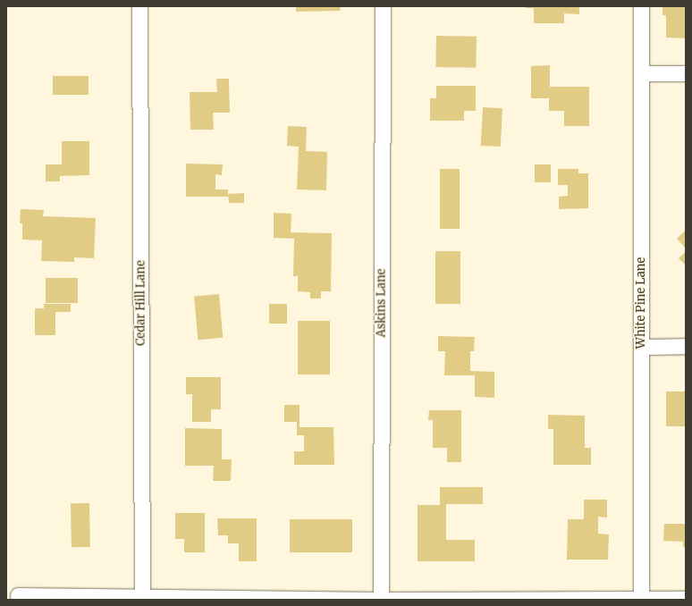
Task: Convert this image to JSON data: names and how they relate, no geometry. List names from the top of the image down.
{
  "streets": {
    "street": ["Cedar Hill Lane", "Askins Lane", "White Pine Lane"]
  }
}
